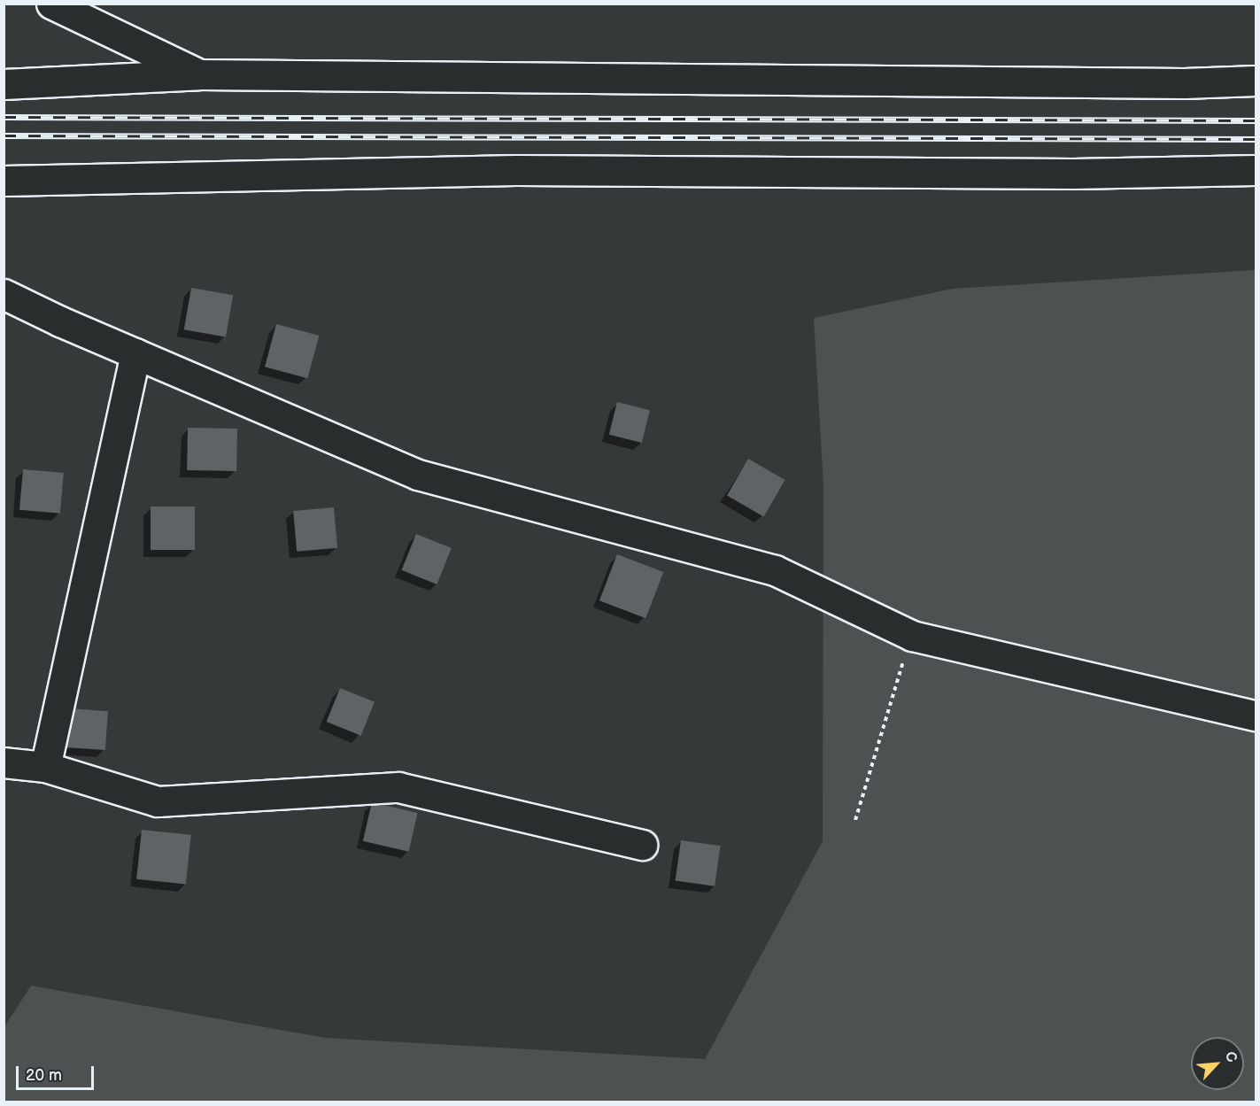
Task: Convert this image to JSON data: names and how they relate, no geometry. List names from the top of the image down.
{
  "scale_bar": "20 m",
  "north": "top right"
}
